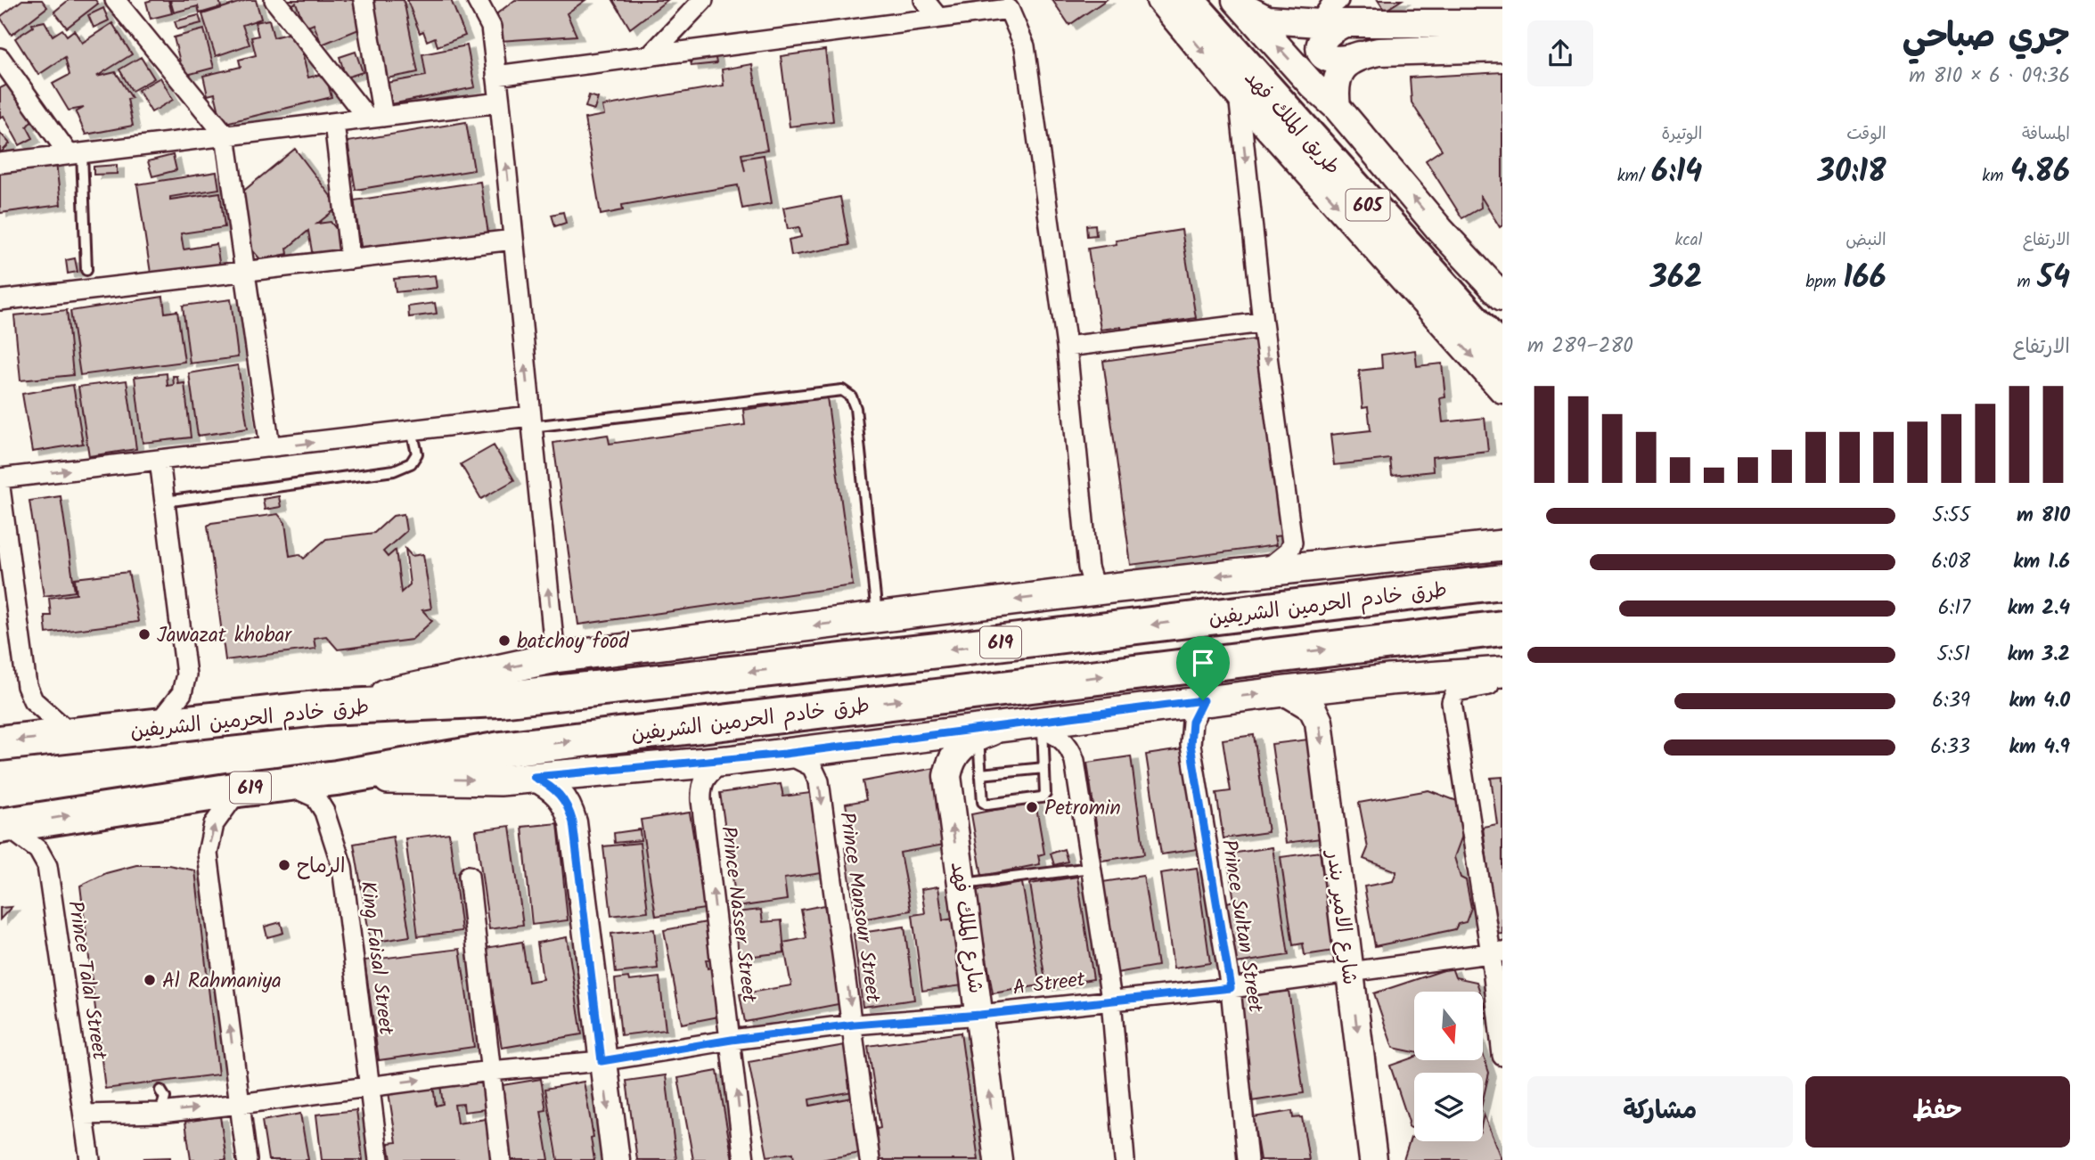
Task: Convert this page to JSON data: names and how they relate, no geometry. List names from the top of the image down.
{
  "streets": {
    "highway": [
      "طريق الملك فهد",
      "605",
      "طرق خادم الحرمين الشريفين",
      "619"
    ],
    "street": [
      "Prince Mansour Street",
      "Prince Nasser Street",
      "شارع الامير بندر",
      "Prince Sultan Street",
      "شارع الملك فهد",
      "King Faisal Street",
      "Prince Talal Street",
      "A Street"
    ]
  },
  "crossings": [
    ["طرق خادم الحرمين الشريفين", "King Faisal Street"],
    ["طرق خادم الحرمين الشريفين", "Prince Talal Street"],
    ["Prince Mansour Street", "A Street"],
    ["Prince Nasser Street", "A Street"],
    ["شارع الامير بندر", "A Street"],
    ["Prince Sultan Street", "A Street"],
    ["شارع الملك فهد", "A Street"],
    ["King Faisal Street", "A Street"],
    ["Prince Talal Street", "A Street"]
  ],
  "one_way": ["Prince Mansour Street", "شارع الامير بندر"],
  "places": [
    "Jawazat khobar",
    "batchoy food",
    "Petromin",
    "الرماح",
    "Al Rahmaniya"
  ],
  "north": "bottom",
  "page": {
    "heading": ["جري صباحي", "09:36 · 6 × 810 m"],
    "stats": [
      ["المسافة", "4.86 km"],
      ["الوقت", "30:18"],
      ["الوتيرة", "6:14 /km"],
      ["الارتفاع", "54 m"],
      ["النبض", "166 bpm"],
      ["kcal", "362"]
    ],
    "chart": ["الارتفاع", "280–289 m"],
    "list": [
      {
        "name": "810 m",
        "note": "5:55"
      },
      {
        "name": "1.6 km",
        "note": "6:08"
      },
      {
        "name": "2.4 km",
        "note": "6:17"
      },
      {
        "name": "3.2 km",
        "note": "5:51"
      },
      {
        "name": "4.0 km",
        "note": "6:39"
      },
      {
        "name": "4.9 km",
        "note": "6:33"
      }
    ],
    "buttons": ["حفظ", "مشاركة"]
  }
}
